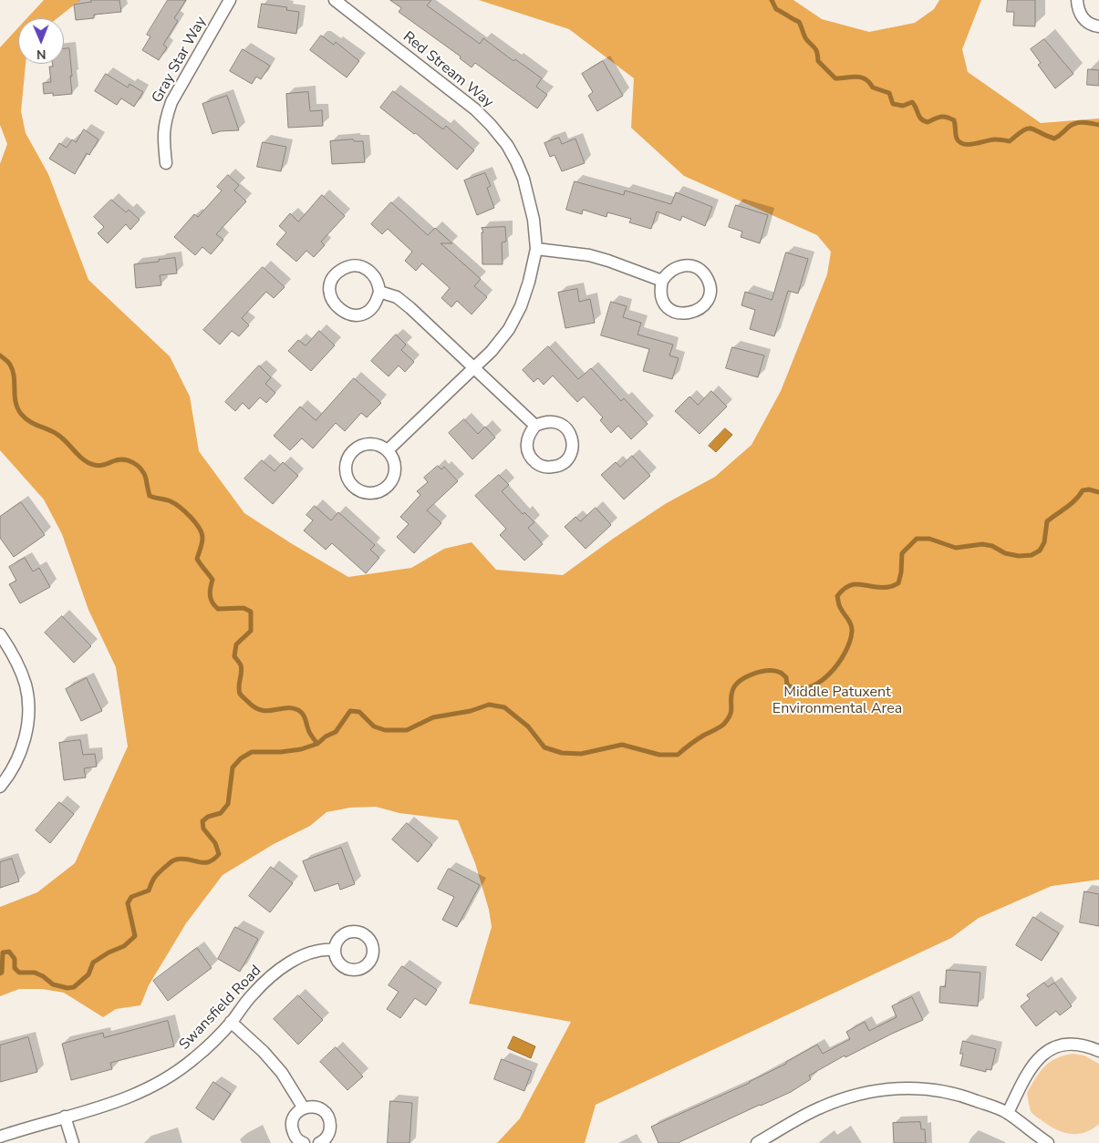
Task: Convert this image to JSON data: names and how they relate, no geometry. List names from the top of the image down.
{
  "streets": {
    "street": ["Gray Star Way", "Red Stream Way", "Swansfield Road"]
  },
  "parks": ["Middle Patuxent Environmental Area"],
  "north": "bottom"
}
